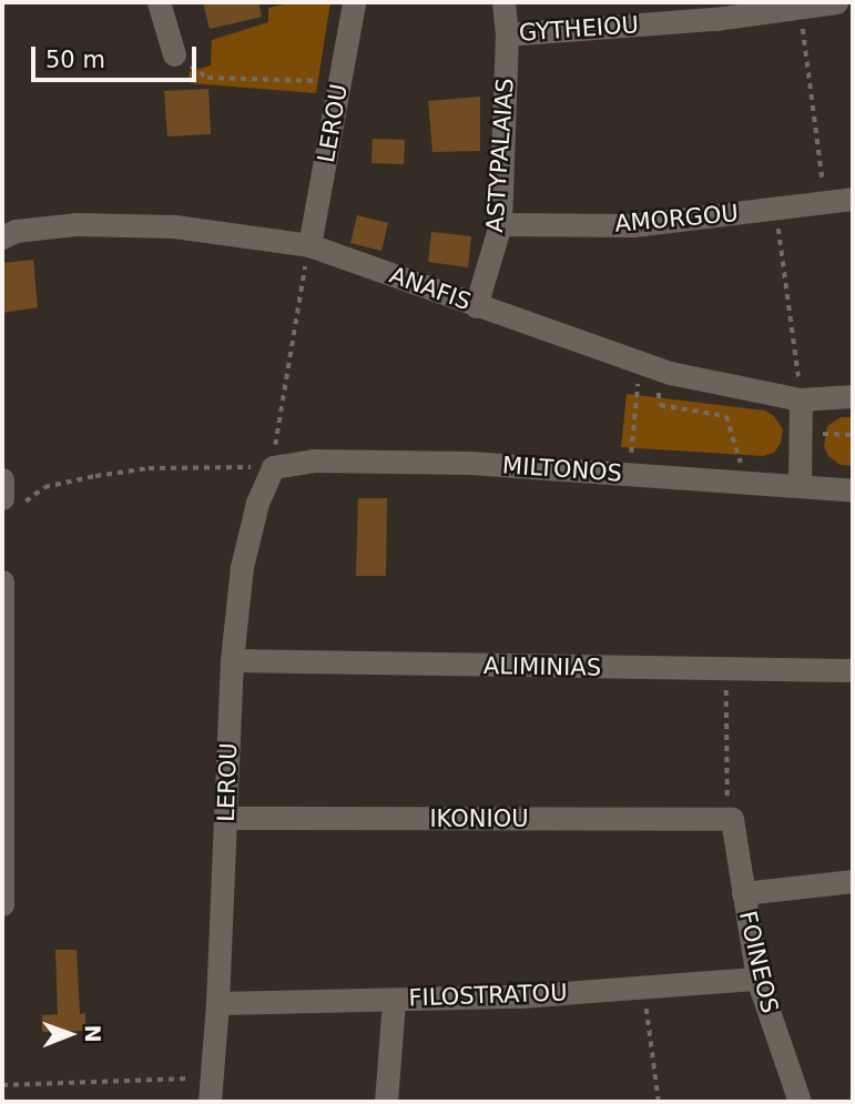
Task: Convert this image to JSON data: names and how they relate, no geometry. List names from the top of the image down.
{
  "streets": {
    "street": [
      "GYTHEIOU",
      "LEROU",
      "ASTYPALAIAS",
      "AMORGOU",
      "ANAFIS",
      "MILTONOS",
      "ALIMINIAS",
      "IKONIOU",
      "FOINEOS",
      "FILOSTRATOU"
    ]
  },
  "crossings": [
    ["GYTHEIOU", "ASTYPALAIAS"],
    ["LEROU", "ANAFIS"],
    ["LEROU", "MILTONOS"],
    ["LEROU", "ALIMINIAS"],
    ["LEROU", "IKONIOU"],
    ["LEROU", "FILOSTRATOU"],
    ["ASTYPALAIAS", "AMORGOU"],
    ["ASTYPALAIAS", "ANAFIS"],
    ["IKONIOU", "FOINEOS"],
    ["FOINEOS", "FILOSTRATOU"]
  ],
  "scale_bar": "50 m",
  "north": "right"
}
